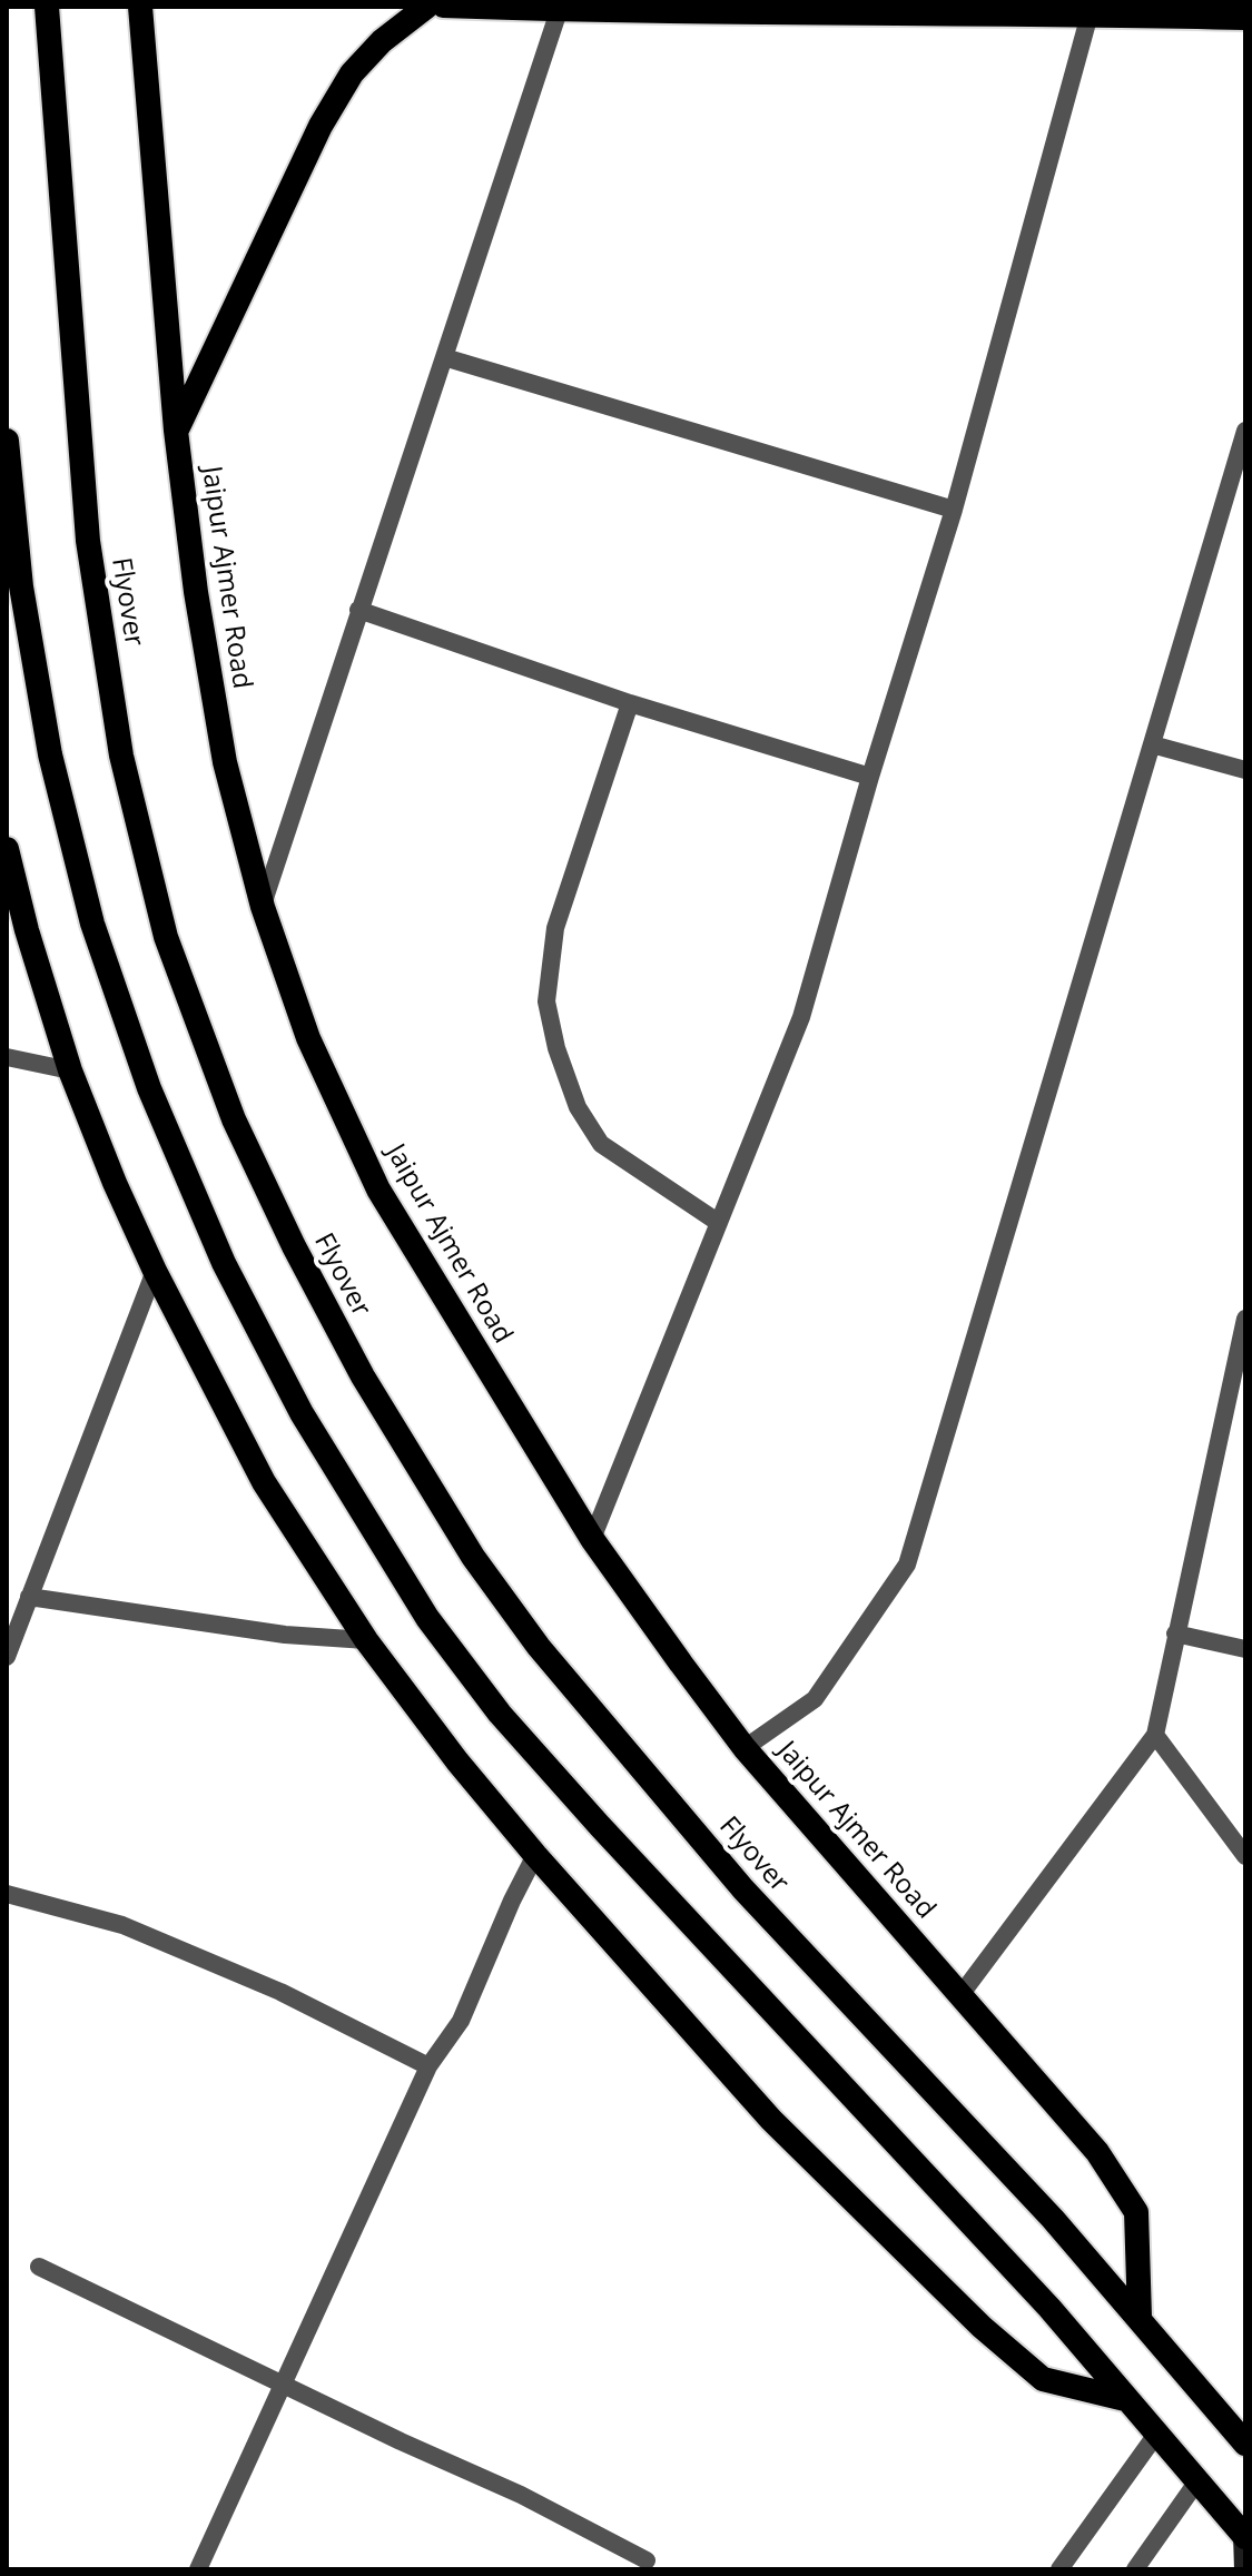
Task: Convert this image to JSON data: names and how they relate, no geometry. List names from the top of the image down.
{
  "streets": {
    "highway": ["Jaipur Ajmer Road", "Flyover"]
  },
  "crossings": [
    ["Jaipur Ajmer Road", "Flyover"]
  ]
}
